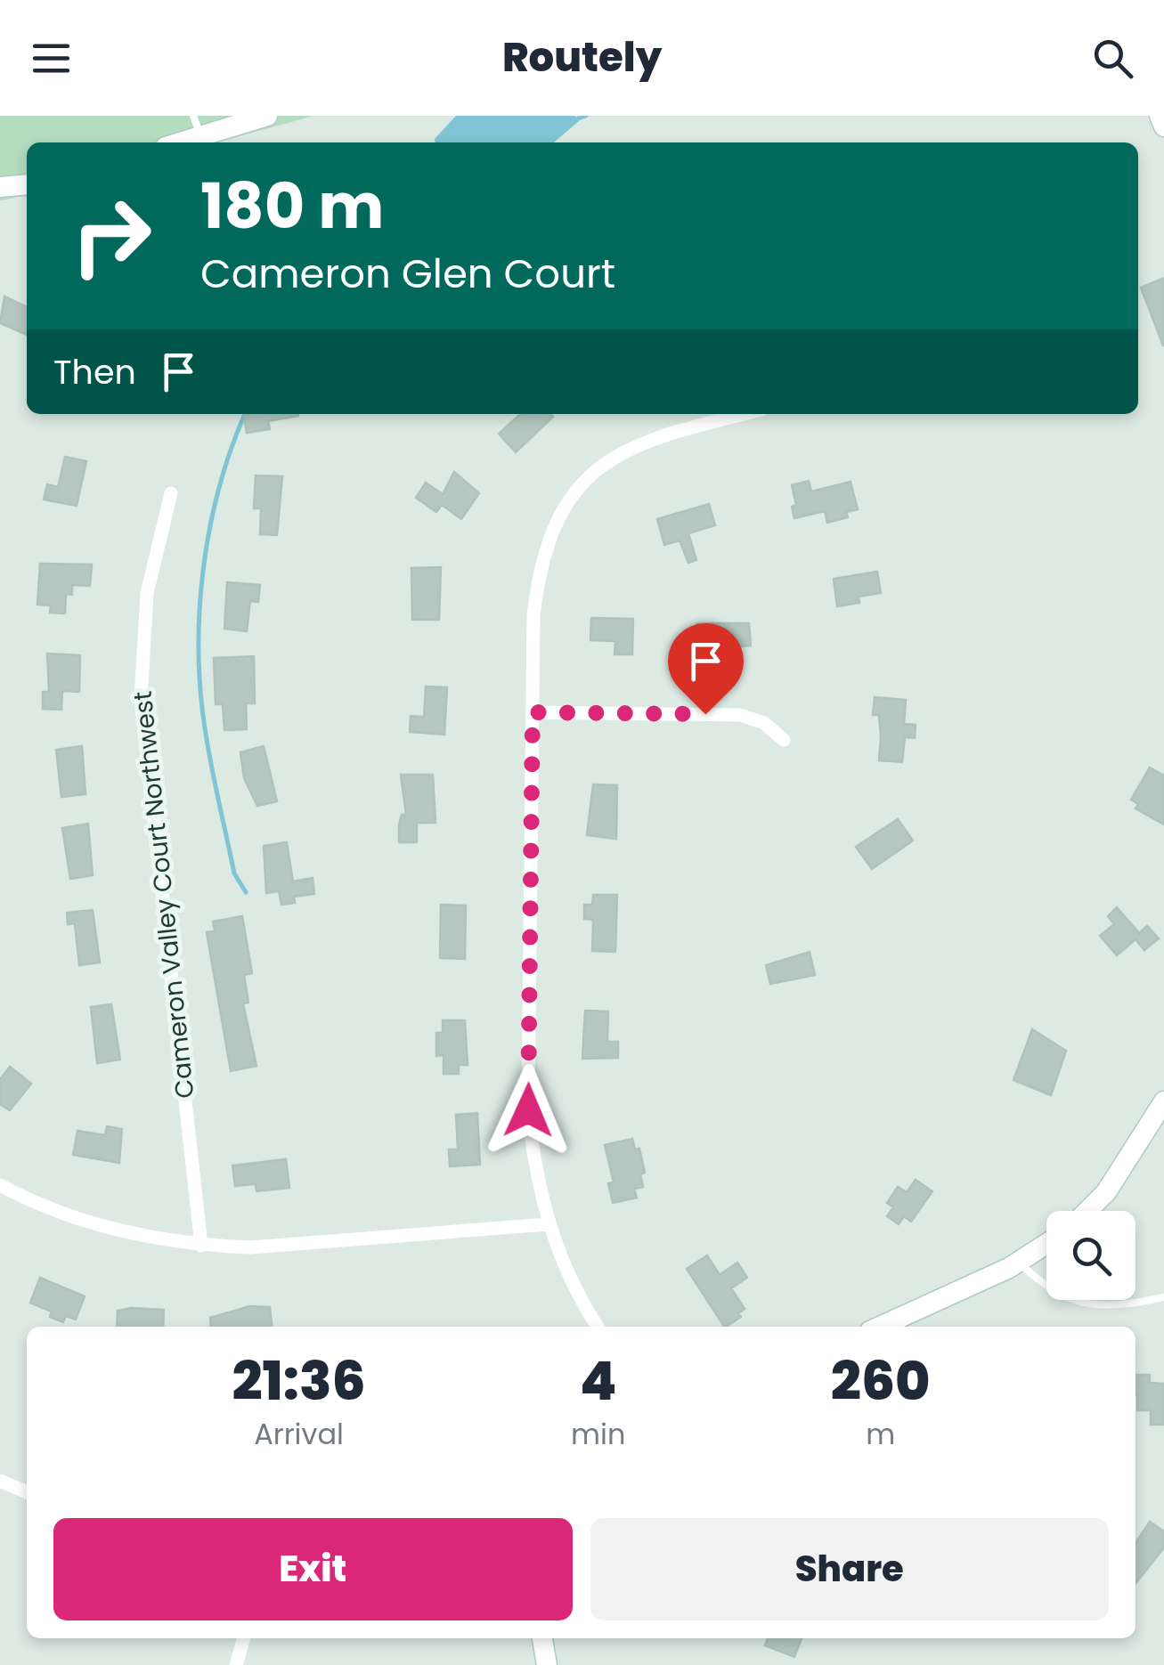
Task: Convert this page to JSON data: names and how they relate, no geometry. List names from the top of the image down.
{
  "streets": {
    "street": ["Cameron Valley Court Northwest"]
  },
  "page": {
    "header": "Routely",
    "turn": ["180 m", "Cameron Glen Court"],
    "then": "Then",
    "eta": [
      "21:36",
      "Arrival",
      "4",
      "min",
      "260",
      "m"
    ],
    "buttons": ["Exit", "Share"]
  }
}
